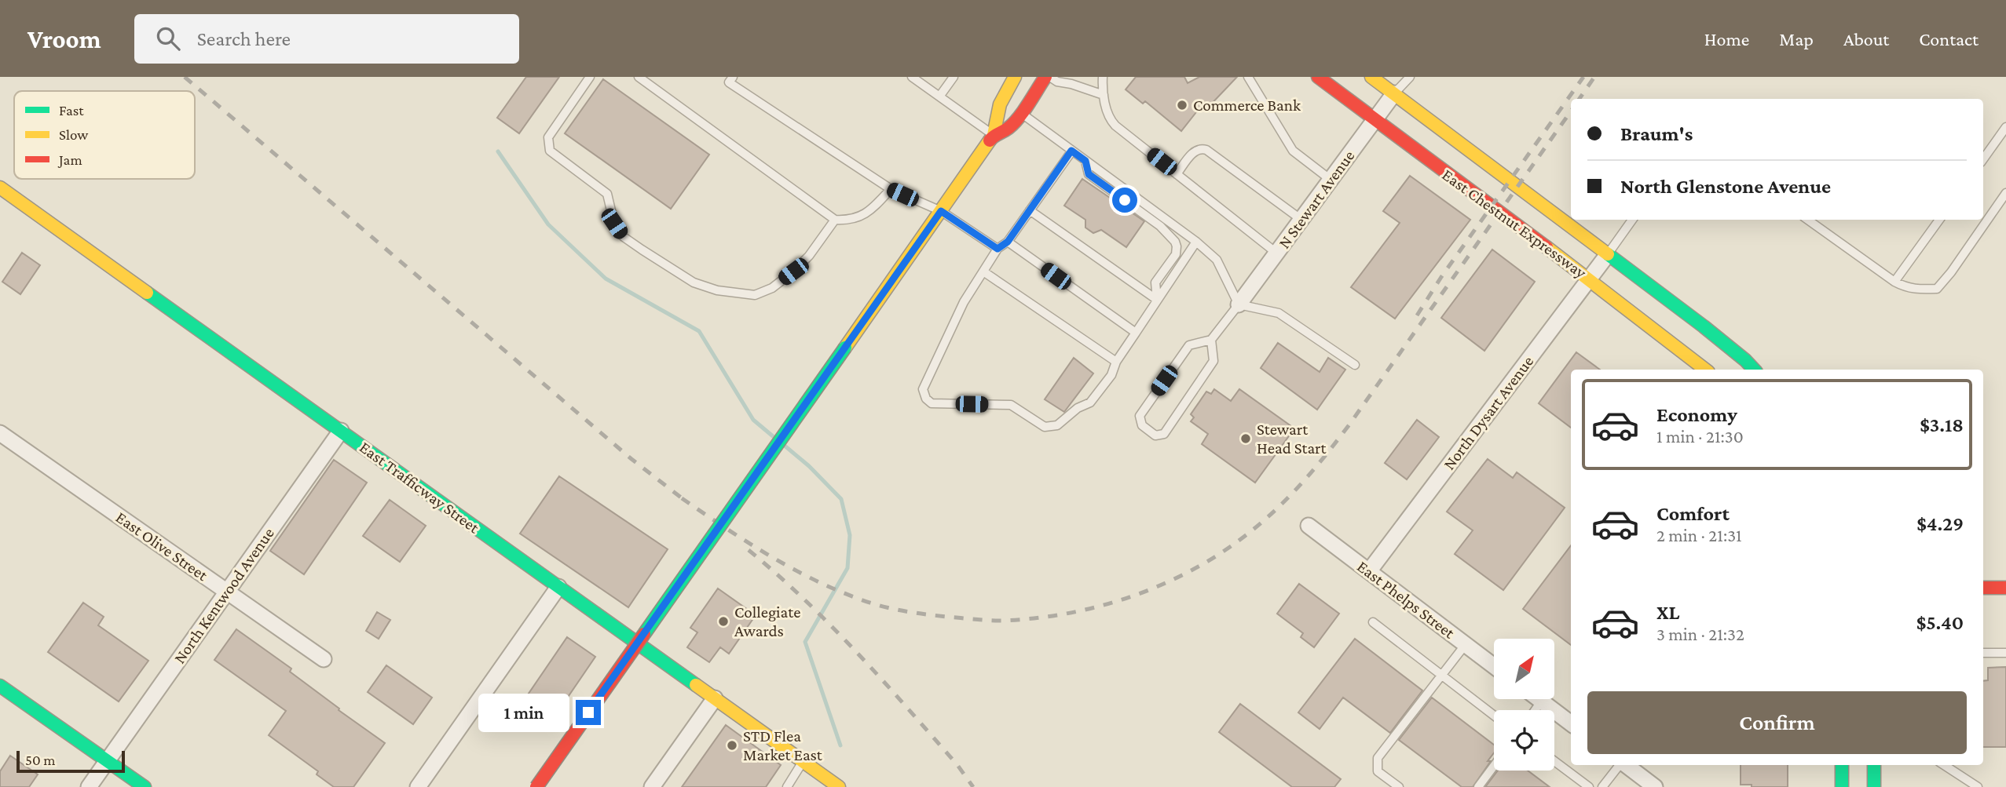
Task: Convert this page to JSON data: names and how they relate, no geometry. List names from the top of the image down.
{
  "streets": {
    "main road": ["East Chestnut Expressway", "East Trafficway Street"],
    "street": [
      "N Stewart Avenue",
      "North Dysart Avenue",
      "East Olive Street",
      "North Kentwood Avenue",
      "East Phelps Street"
    ]
  },
  "crossings": [
    ["N Stewart Avenue", "East Chestnut Expressway"],
    ["East Chestnut Expressway", "North Dysart Avenue"],
    ["North Dysart Avenue", "East Phelps Street"],
    ["East Trafficway Street", "North Kentwood Avenue"],
    ["East Olive Street", "North Kentwood Avenue"]
  ],
  "places": [
    "Commerce Bank",
    "Stewart Head Start",
    "Collegiate Awards",
    "STD Flea Market East"
  ],
  "legend": ["Fast", "Slow", "Jam"],
  "scale_bar": "50 m",
  "north": "top right",
  "page": {
    "header": "Vroom",
    "search": "Search here",
    "nav": [
      "Home",
      "Map",
      "About",
      "Contact"
    ],
    "banner": ["Braum's", "North Glenstone Avenue"],
    "list": [
      {
        "name": "Economy",
        "note": "1 min · 21:30",
        "value": "$3.18"
      },
      {
        "name": "Comfort",
        "note": "2 min · 21:31",
        "value": "$4.29"
      },
      {
        "name": "XL",
        "note": "3 min · 21:32",
        "value": "$5.40"
      }
    ],
    "buttons": "Confirm",
    "bubble": "1 min",
    "scale": "50 m"
  }
}
